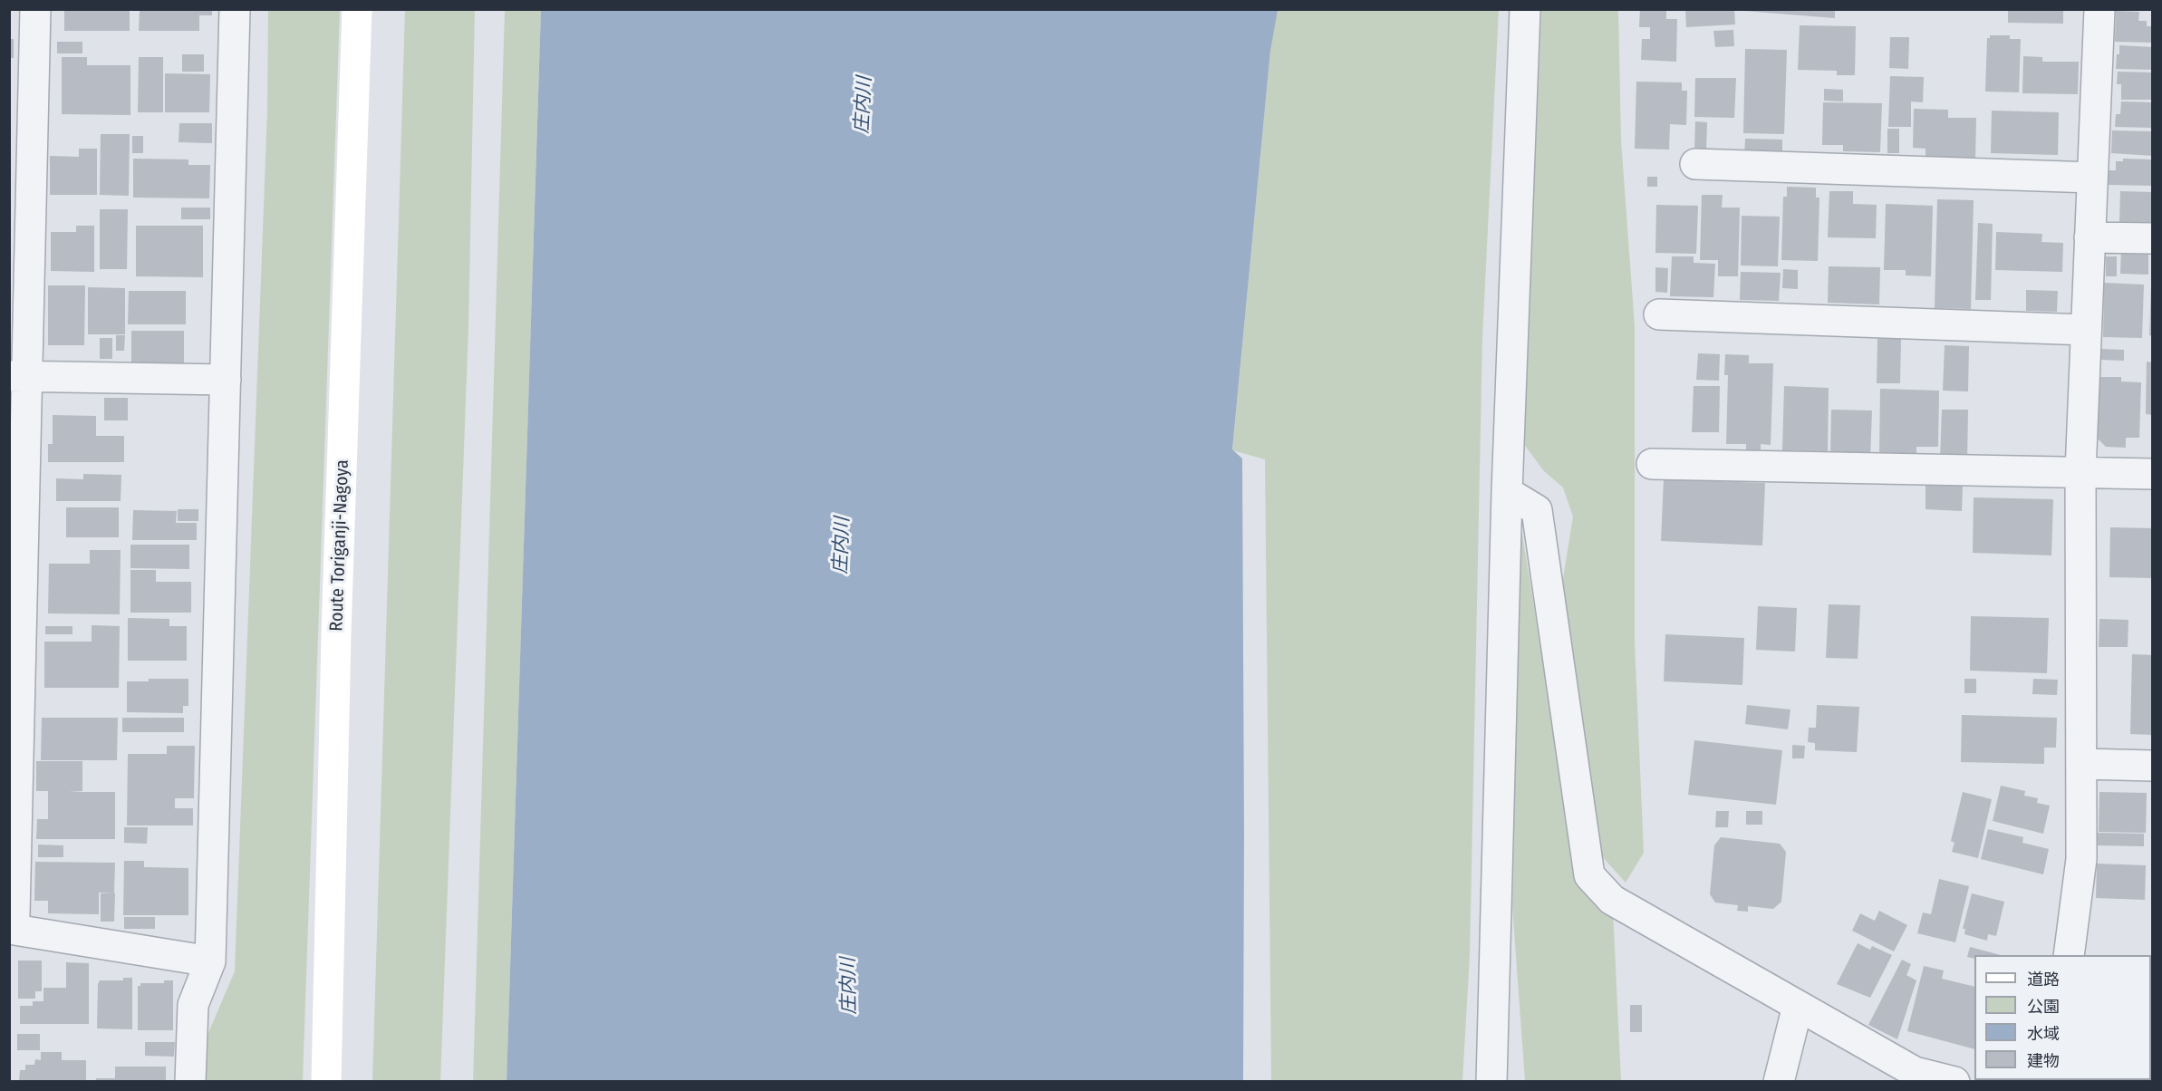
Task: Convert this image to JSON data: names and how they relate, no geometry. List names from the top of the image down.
{
  "streets": {
    "main road": ["Route Toriganji-Nagoya"]
  },
  "water": ["庄内川"],
  "legend": [
    "道路",
    "公園",
    "水域",
    "建物"
  ]
}
